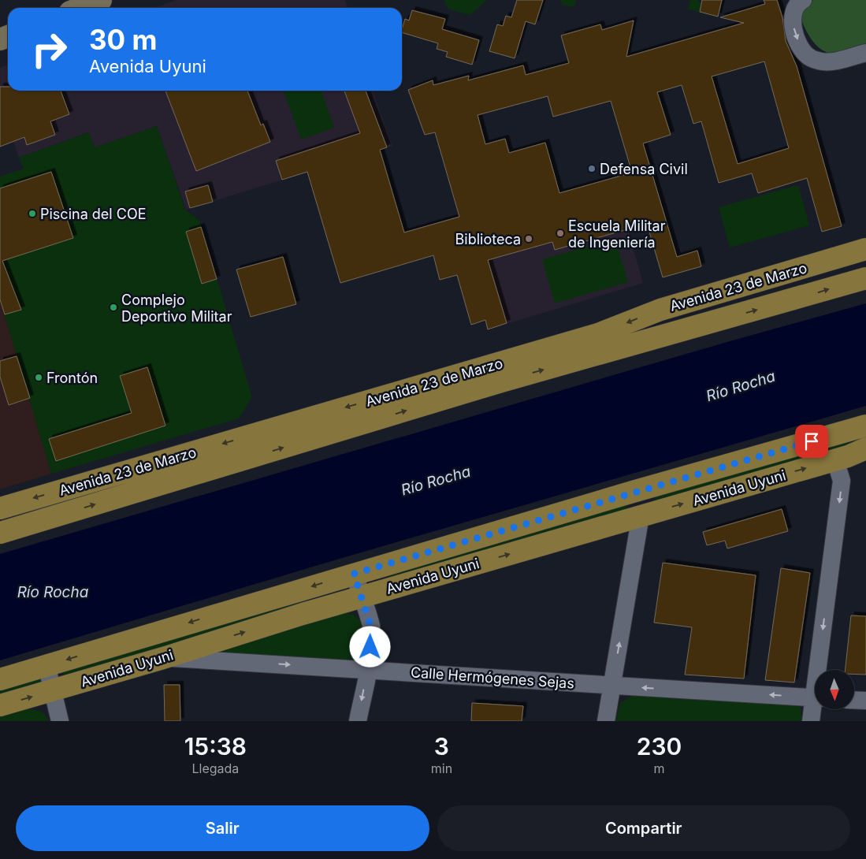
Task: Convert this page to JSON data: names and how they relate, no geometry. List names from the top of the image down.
{
  "streets": {
    "main road": ["Avenida 23 de Marzo", "Avenida Uyuni"],
    "street": ["Calle Hermógenes Sejas"]
  },
  "crossings": [
    ["Avenida Uyuni", "Calle Hermógenes Sejas"]
  ],
  "water": ["Río Rocha"],
  "places": [
    "Defensa Civil",
    "Piscina del COE",
    "Escuela Militar de Ingeniería",
    "Biblioteca",
    "Complejo Deportivo Militar",
    "Frontón"
  ],
  "north": "bottom",
  "page": {
    "turn": ["30 m", "Avenida Uyuni"],
    "eta": [
      "15:38",
      "Llegada",
      "3",
      "min",
      "230",
      "m"
    ],
    "buttons": ["Salir", "Compartir"]
  }
}
